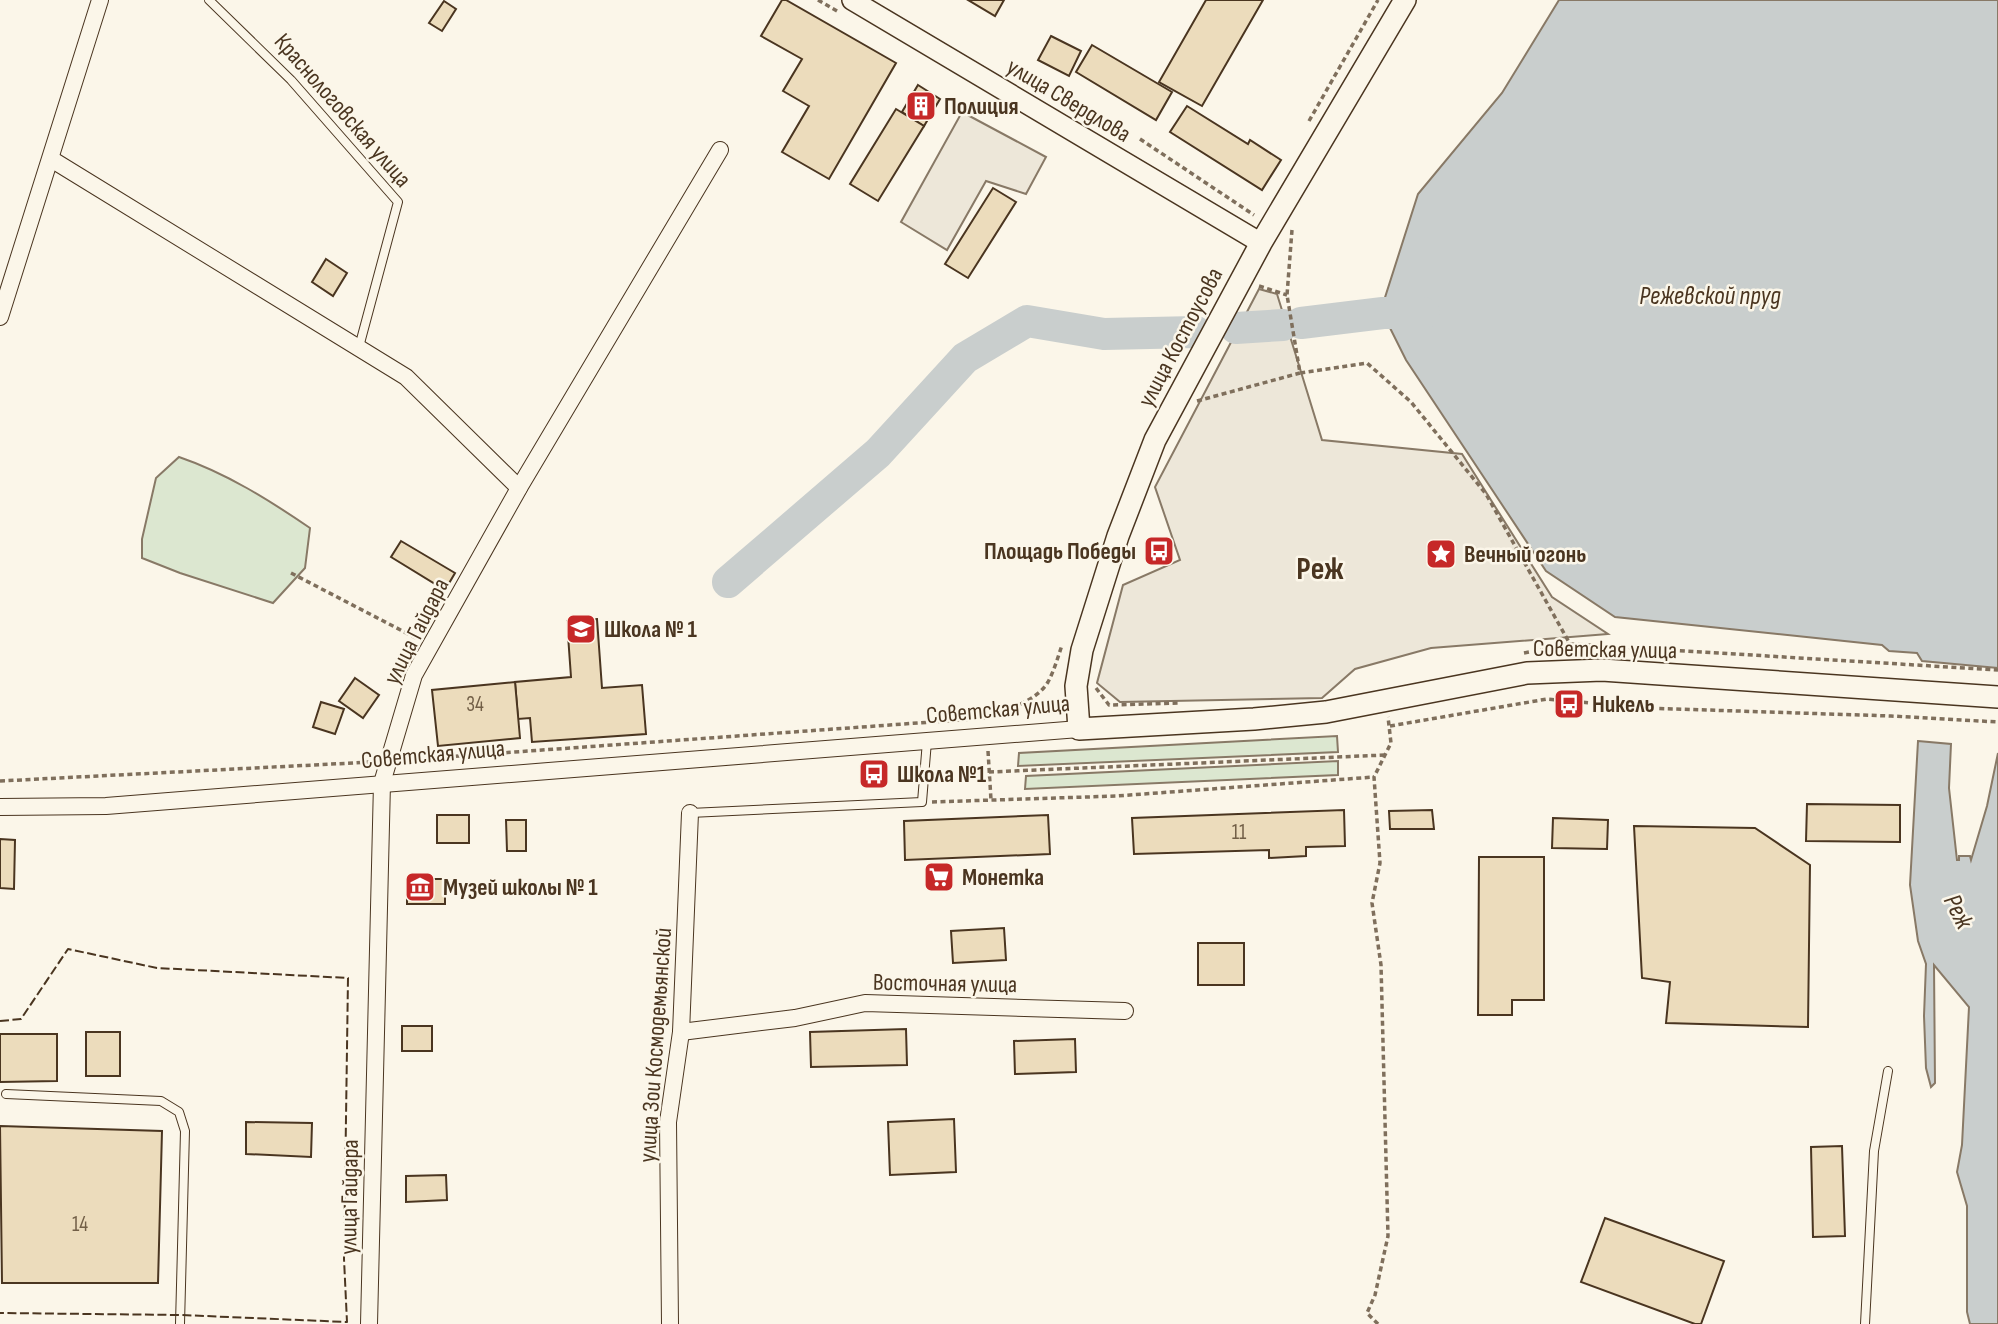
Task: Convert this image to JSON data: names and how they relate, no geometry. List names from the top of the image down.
{
  "streets": {
    "main road": ["улица Костоусова", "Советская улица"],
    "street": [
      "улица Свердлова",
      "улица Гайдара",
      "Восточная улица",
      "улица Зои Космодемьянской"
    ],
    "lane": ["Краснологовская улица"]
  },
  "crossings": [
    ["улица Свердлова", "улица Костоусова"],
    ["улица Костоусова", "Советская улица"],
    ["улица Гайдара", "Советская улица"],
    ["Восточная улица", "улица Зои Космодемьянской"]
  ],
  "districts": ["Реж"],
  "water": ["Режевской пруд", "Реж"],
  "places": {
    "building": ["Полиция"],
    "bus stop": ["Площадь Победы", "Никель", "Школа №1"],
    "place": ["Вечный огонь"],
    "school or university": ["Школа № 1"],
    "supermarket": ["Монетка"],
    "museum": ["Музей школы № 1"]
  },
  "house_numbers": ["34", "11", "14"]
}
